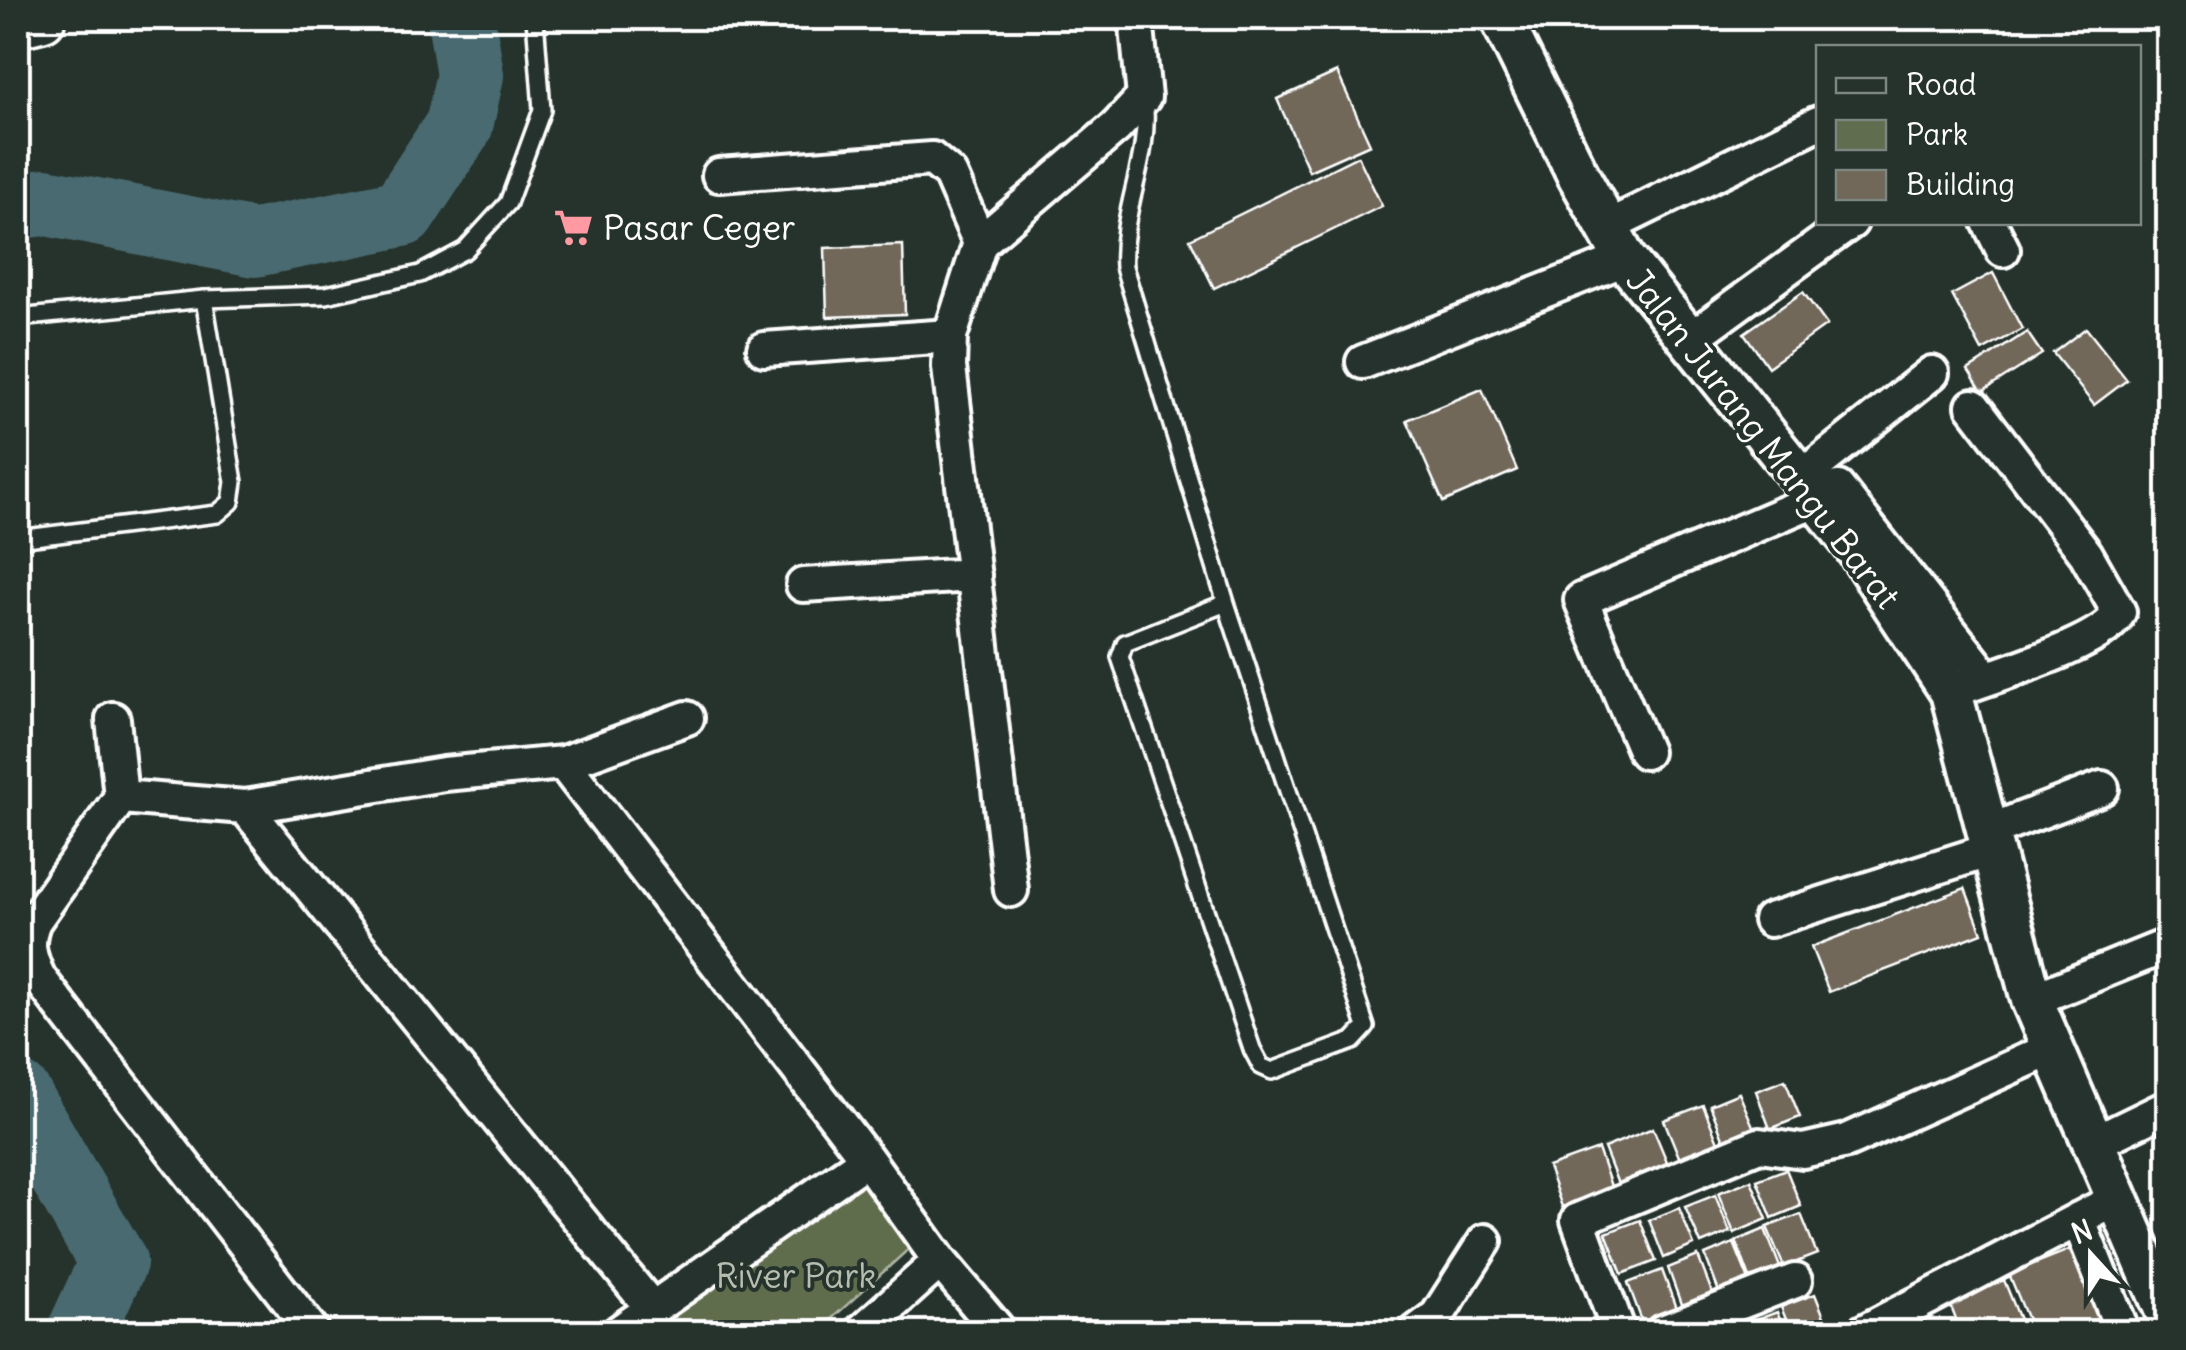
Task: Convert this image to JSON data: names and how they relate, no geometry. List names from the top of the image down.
{
  "streets": {
    "street": ["Jalan Jurang Mangu Barat"]
  },
  "parks": ["River Park"],
  "places": {
    "supermarket": ["Pasar Ceger"]
  },
  "legend": ["Road", "Park", "Building"],
  "north": "top"
}
